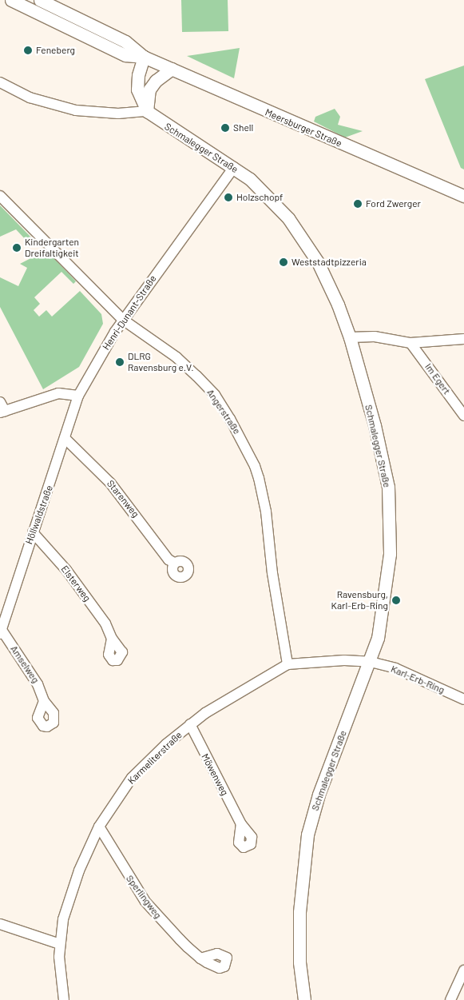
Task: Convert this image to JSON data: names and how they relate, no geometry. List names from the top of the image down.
{
  "streets": {
    "street": [
      "Meersburger Straße",
      "Schmalegger Straße",
      "Henri-Dunant-Straße",
      "Im Egert",
      "Angerstraße",
      "Starenweg",
      "Höllwaldstraße",
      "Elsterweg",
      "Amselweg",
      "Karl-Erb-Ring",
      "Karmeliterstraße",
      "Möwenweg",
      "Sperlingweg"
    ]
  },
  "crossings": [
    ["Meersburger Straße", "Schmalegger Straße"],
    ["Schmalegger Straße", "Henri-Dunant-Straße"],
    ["Schmalegger Straße", "Karl-Erb-Ring"],
    ["Schmalegger Straße", "Karmeliterstraße"],
    ["Henri-Dunant-Straße", "Angerstraße"],
    ["Henri-Dunant-Straße", "Höllwaldstraße"],
    ["Angerstraße", "Karmeliterstraße"],
    ["Starenweg", "Höllwaldstraße"],
    ["Höllwaldstraße", "Elsterweg"],
    ["Höllwaldstraße", "Amselweg"],
    ["Karl-Erb-Ring", "Karmeliterstraße"],
    ["Karmeliterstraße", "Möwenweg"],
    ["Karmeliterstraße", "Sperlingweg"]
  ],
  "places": [
    "Feneberg",
    "Shell",
    "Holzschopf",
    "Ford Zwerger",
    "Kindergarten Dreifaltigkeit",
    "Weststadtpizzeria",
    "DLRG Ravensburg e.V.",
    "Ravensburg, Karl-Erb-Ring"
  ]
}
